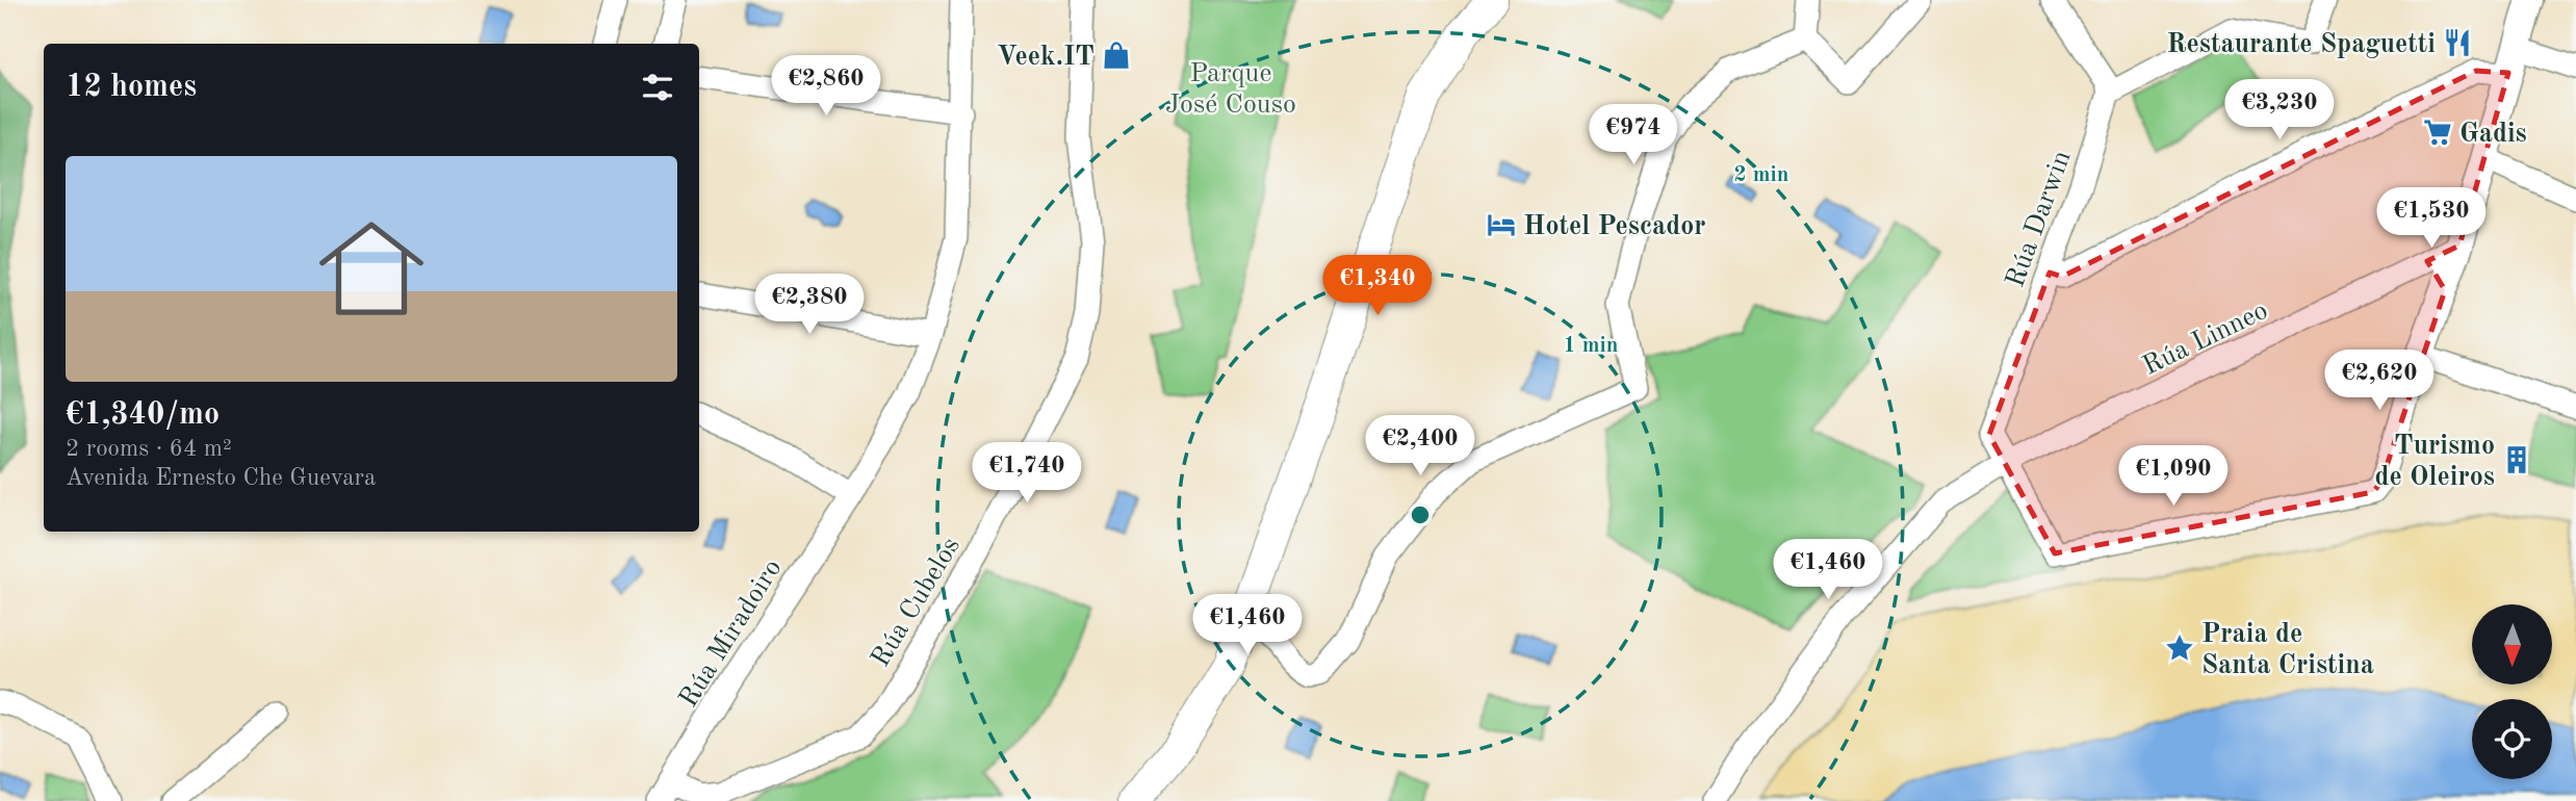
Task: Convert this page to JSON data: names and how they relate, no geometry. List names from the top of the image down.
{
  "streets": {
    "street": [
      "Rúa Darwin",
      "Rúa Linneo",
      "Rúa Cubelos",
      "Rúa Miradoiro"
    ]
  },
  "crossings": [
    ["Rúa Darwin", "Rúa Linneo"],
    ["Rúa Cubelos", "Rúa Miradoiro"]
  ],
  "parks": ["Parque José Couso"],
  "places": {
    "restaurant": ["Restaurante Spaguetti"],
    "shop": ["Veek.IT"],
    "supermarket": ["Gadis"],
    "hotel": ["Hotel Pescador"],
    "building": ["Turismo de Oleiros"],
    "place": ["Praia de Santa Cristina"]
  },
  "north": "bottom",
  "page": {
    "heading": "12 homes",
    "price": [
      "€2,860",
      "€3,230",
      "€974",
      "€1,530",
      "€1,340",
      "€2,380",
      "€2,620",
      "€2,400",
      "€1,740",
      "€1,090",
      "€1,460",
      "€1,460"
    ],
    "list": [
      {
        "name": "€1,340/mo",
        "note": "2 rooms · 64 m² · Avenida Ernesto Che Guevara"
      }
    ]
  },
  "rings": ["2 min", "1 min"]
}
